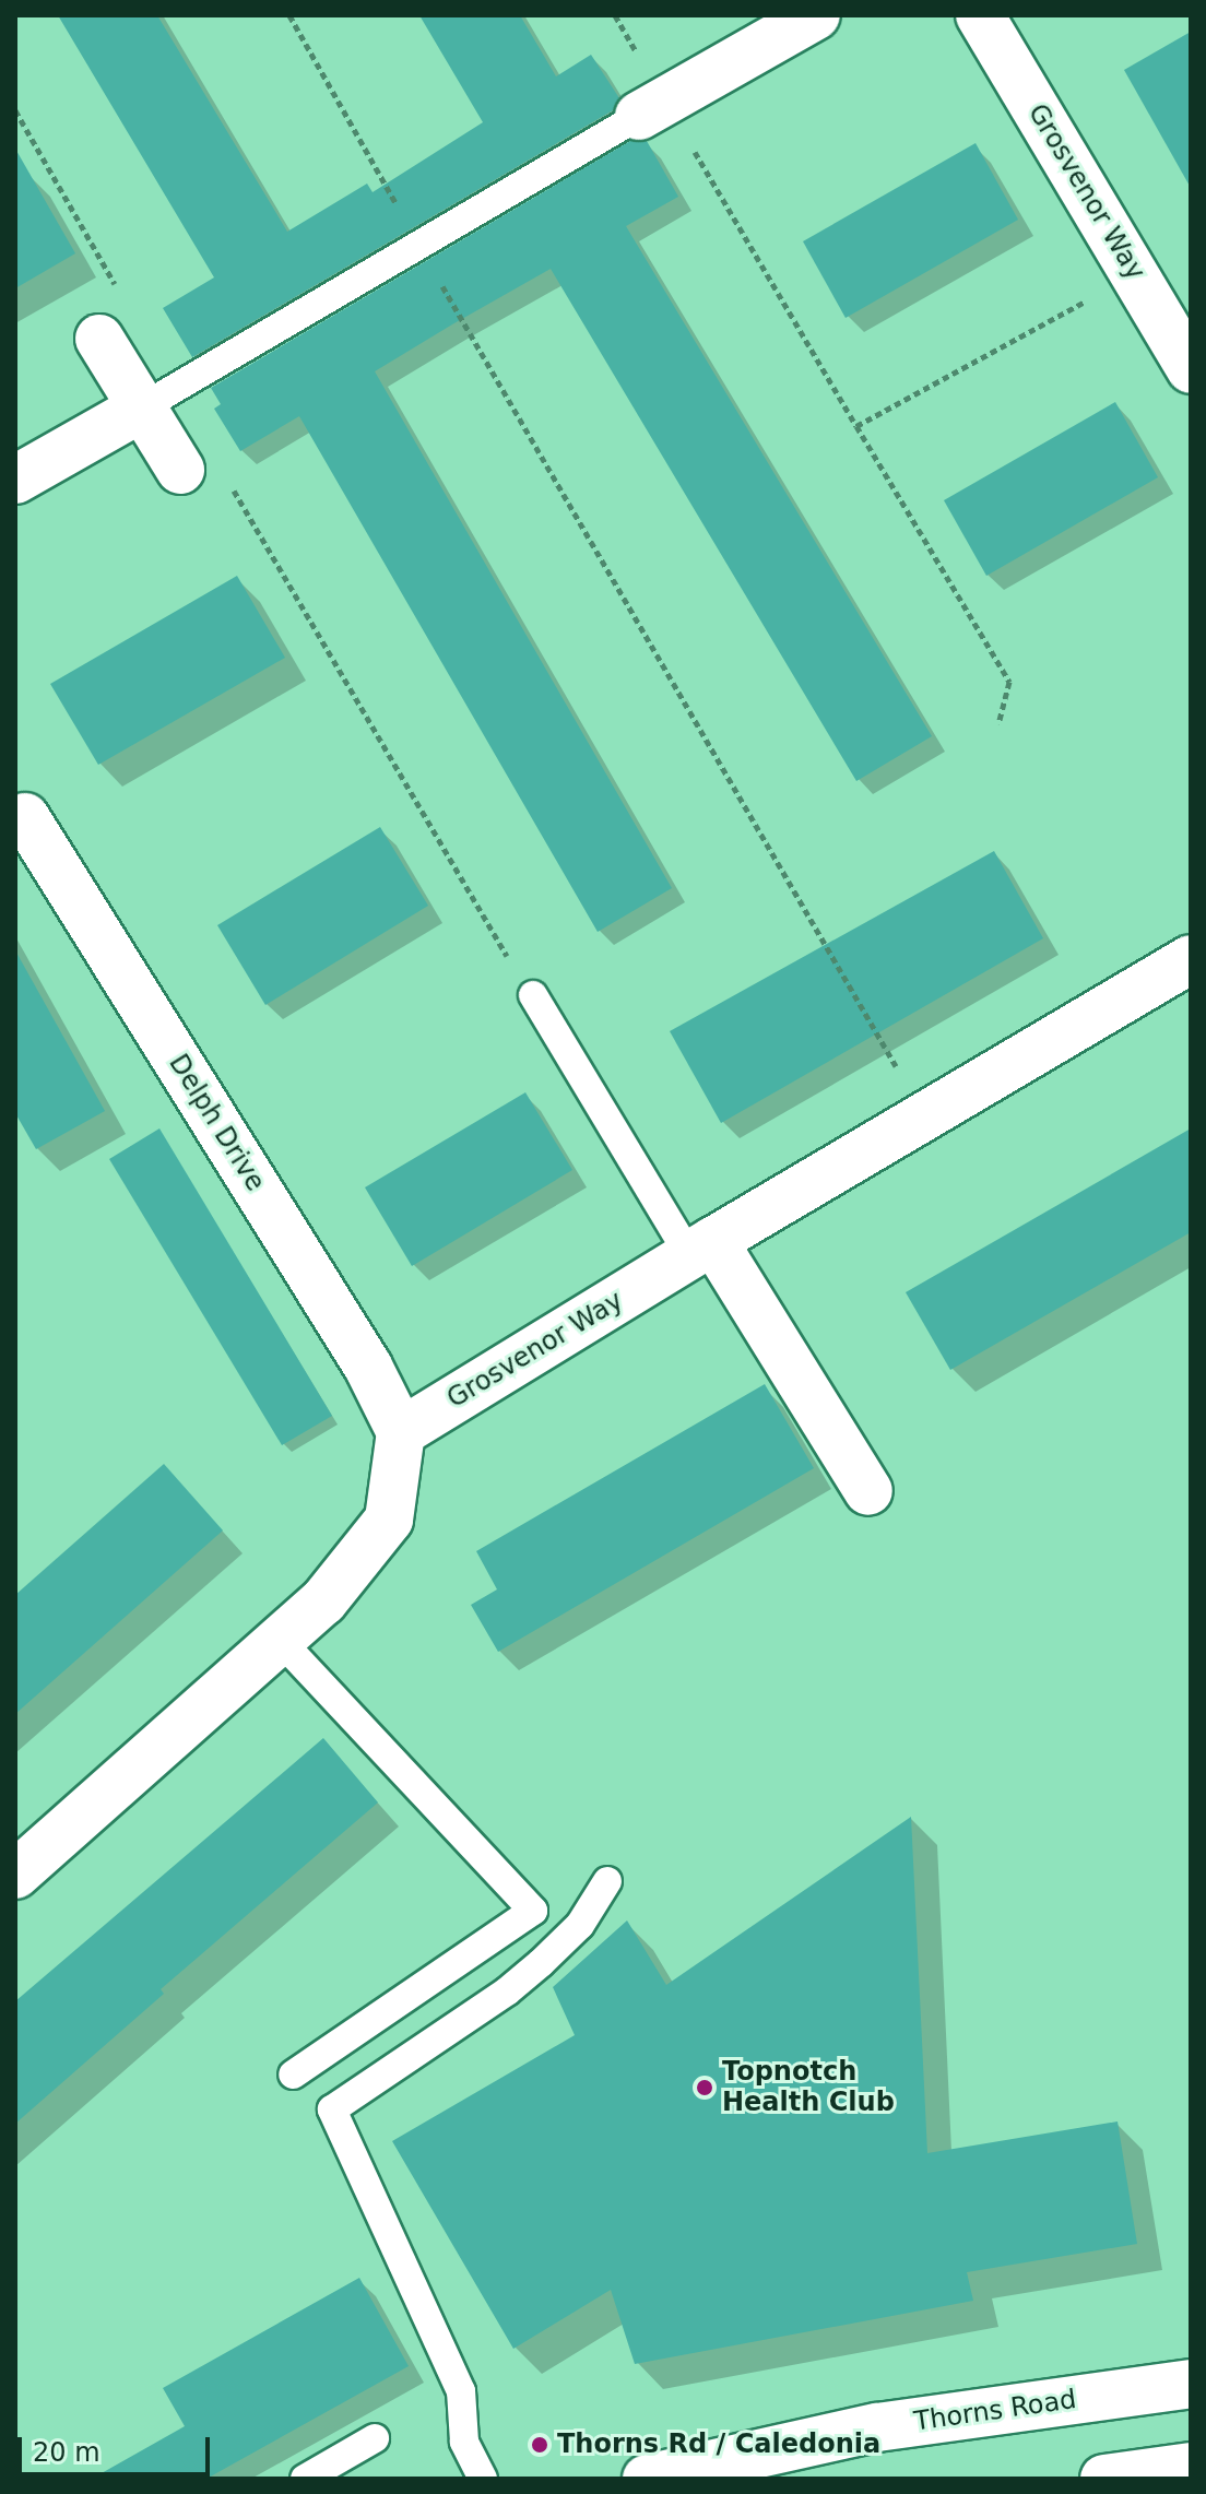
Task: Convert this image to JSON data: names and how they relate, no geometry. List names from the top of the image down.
{
  "streets": {
    "main road": ["Grosvenor Way", "Delph Drive", "Thorns Road"]
  },
  "crossings": [
    ["Grosvenor Way", "Delph Drive"]
  ],
  "places": ["Topnotch Health Club", "Thorns Rd / Caledonia"],
  "scale_bar": "20 m"
}
